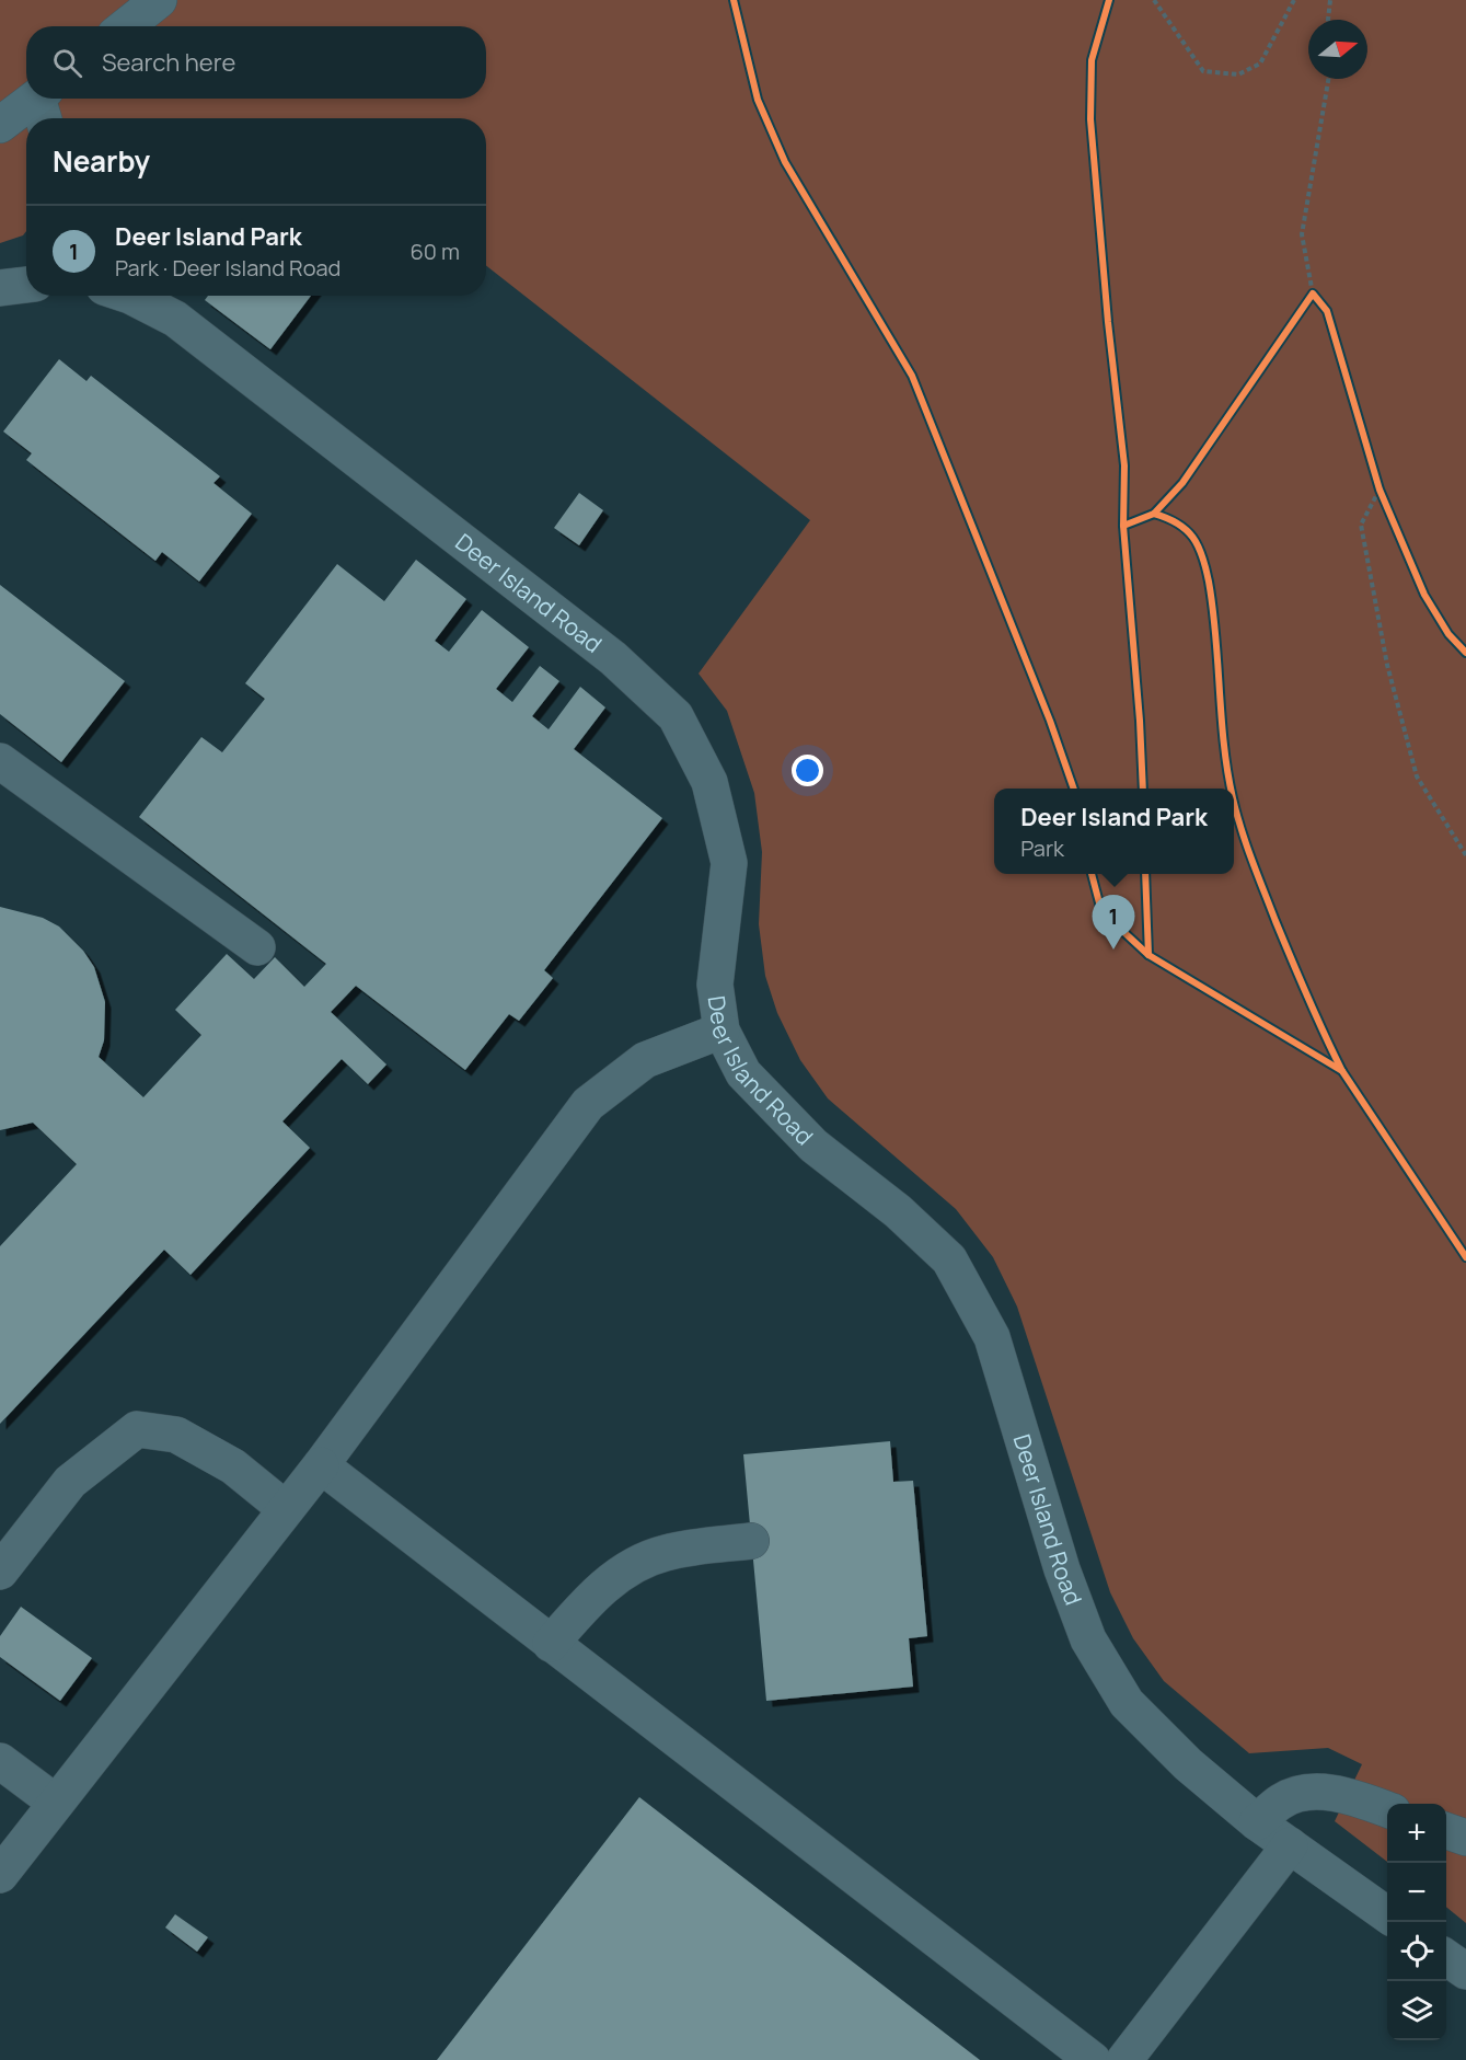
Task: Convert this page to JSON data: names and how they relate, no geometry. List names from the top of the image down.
{
  "streets": {
    "street": ["Deer Island Road"]
  },
  "north": "right",
  "page": {
    "search": "Search here",
    "heading": "Nearby",
    "list": [
      {
        "mark": "1",
        "name": "Deer Island Park",
        "note": "Park · Deer Island Road",
        "value": "60 m"
      }
    ],
    "popup": ["Deer Island Park", "Park"],
    "pins": "1",
    "map_buttons": ["+", "−"]
  }
}
